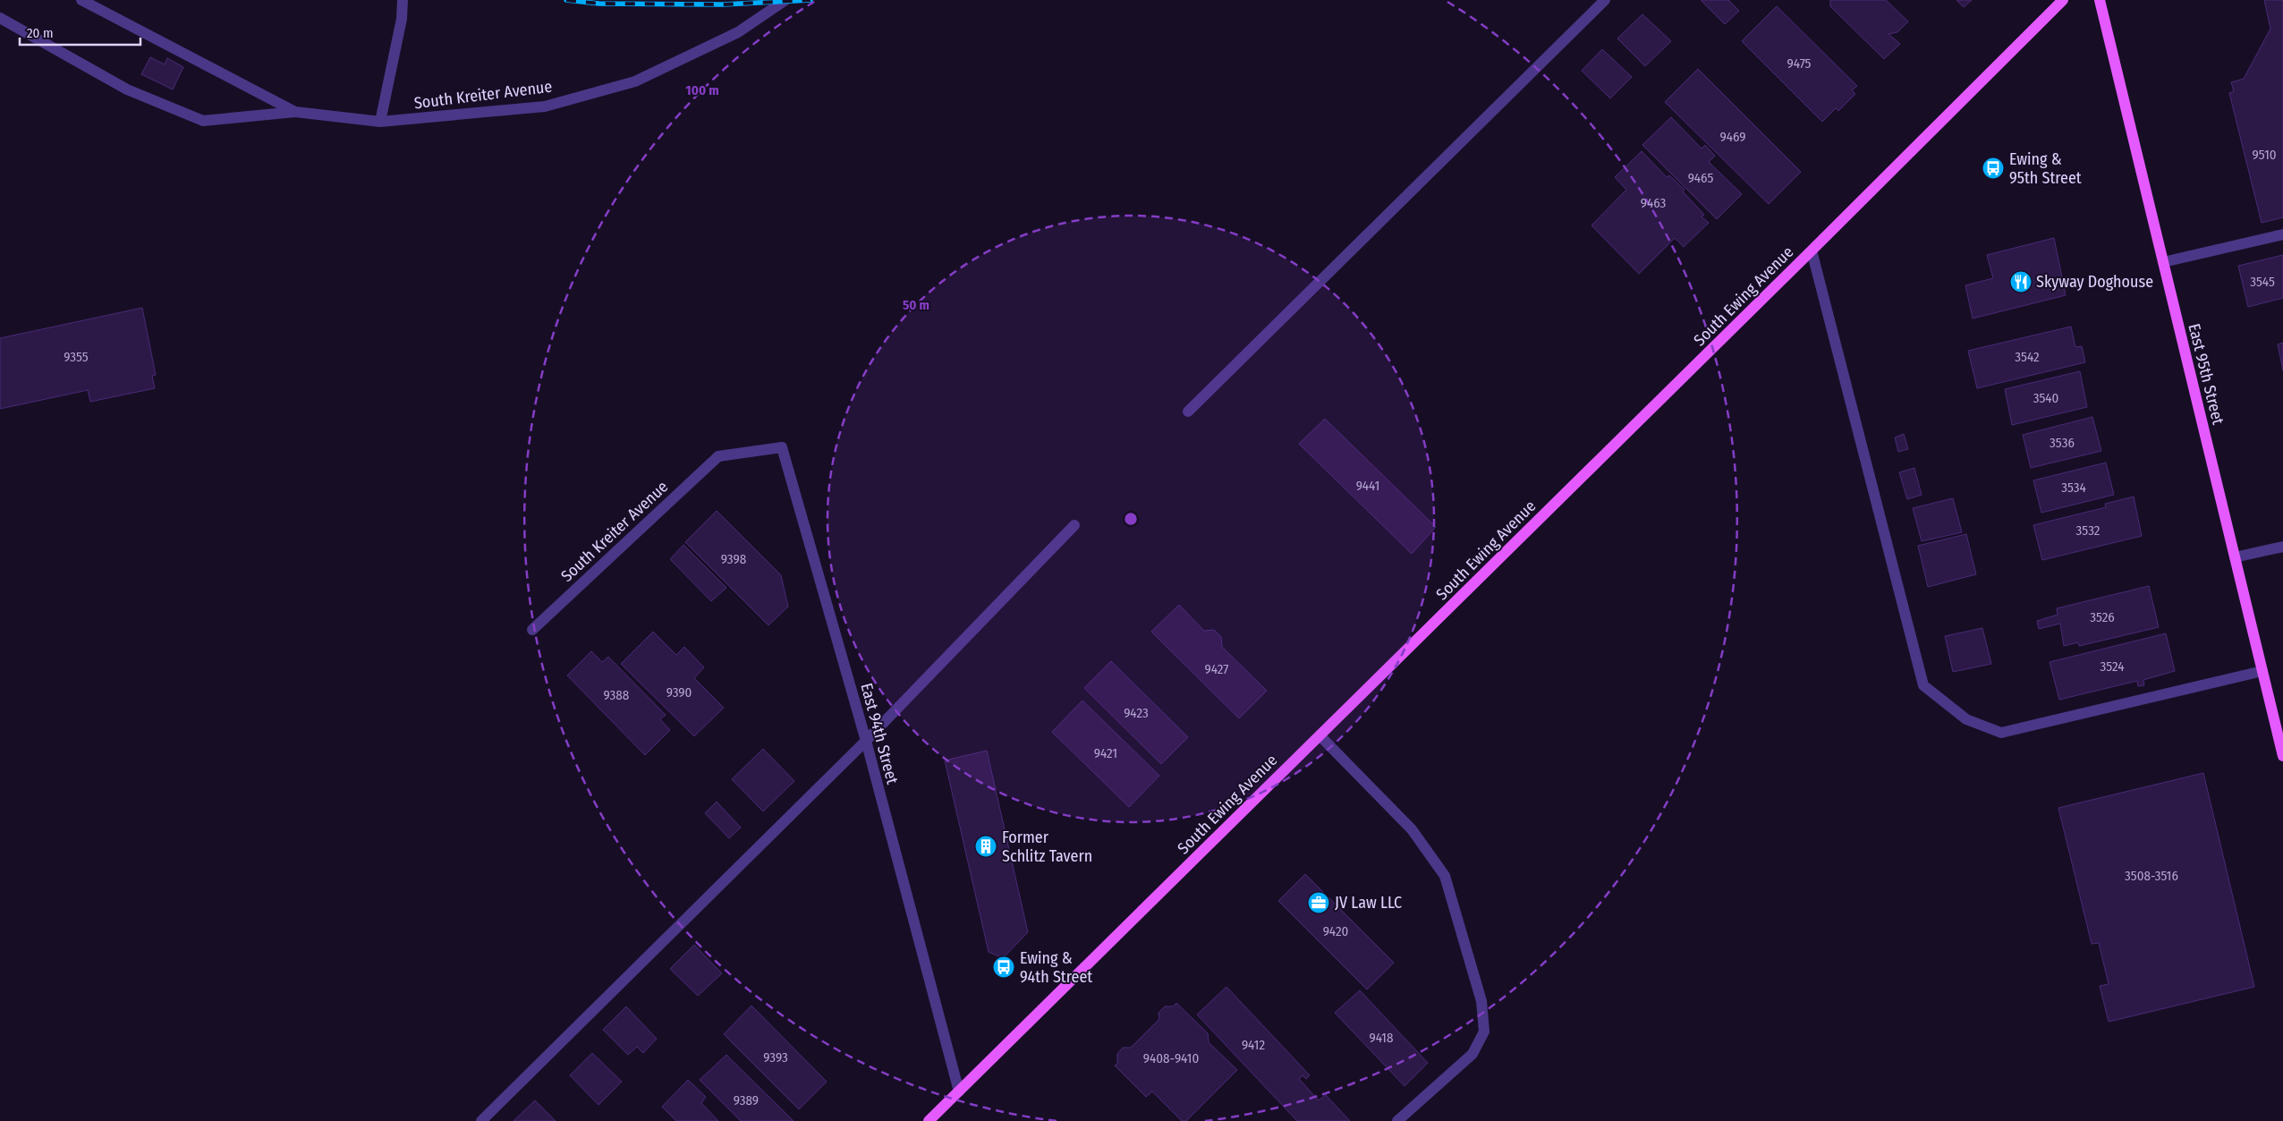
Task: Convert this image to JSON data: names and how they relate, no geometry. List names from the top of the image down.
{
  "streets": {
    "main road": ["South Ewing Avenue", "East 95th Street"],
    "street": ["South Kreiter Avenue", "East 94th Street"]
  },
  "crossings": [
    ["South Kreiter Avenue", "East 94th Street"],
    ["South Ewing Avenue", "East 94th Street"]
  ],
  "places": {
    "bus stop": ["Ewing & 95th Street", "Ewing & 94th Street"],
    "restaurant": ["Skyway Doghouse"],
    "building": ["Former Schlitz Tavern"],
    "office": ["JV Law LLC"]
  },
  "house_numbers": [
    "9475",
    "9469",
    "9510",
    "9465",
    "9463",
    "3545",
    "9355",
    "3542",
    "3540",
    "3536",
    "9441",
    "3534",
    "3532",
    "9398",
    "3526",
    "3524",
    "9427",
    "9390",
    "9388",
    "9423",
    "9421",
    "3508-3516",
    "9420",
    "9418",
    "9412",
    "9393",
    "9408-9410",
    "9389"
  ],
  "scale_bar": "20 m",
  "rings": ["100 m", "50 m"]
}
